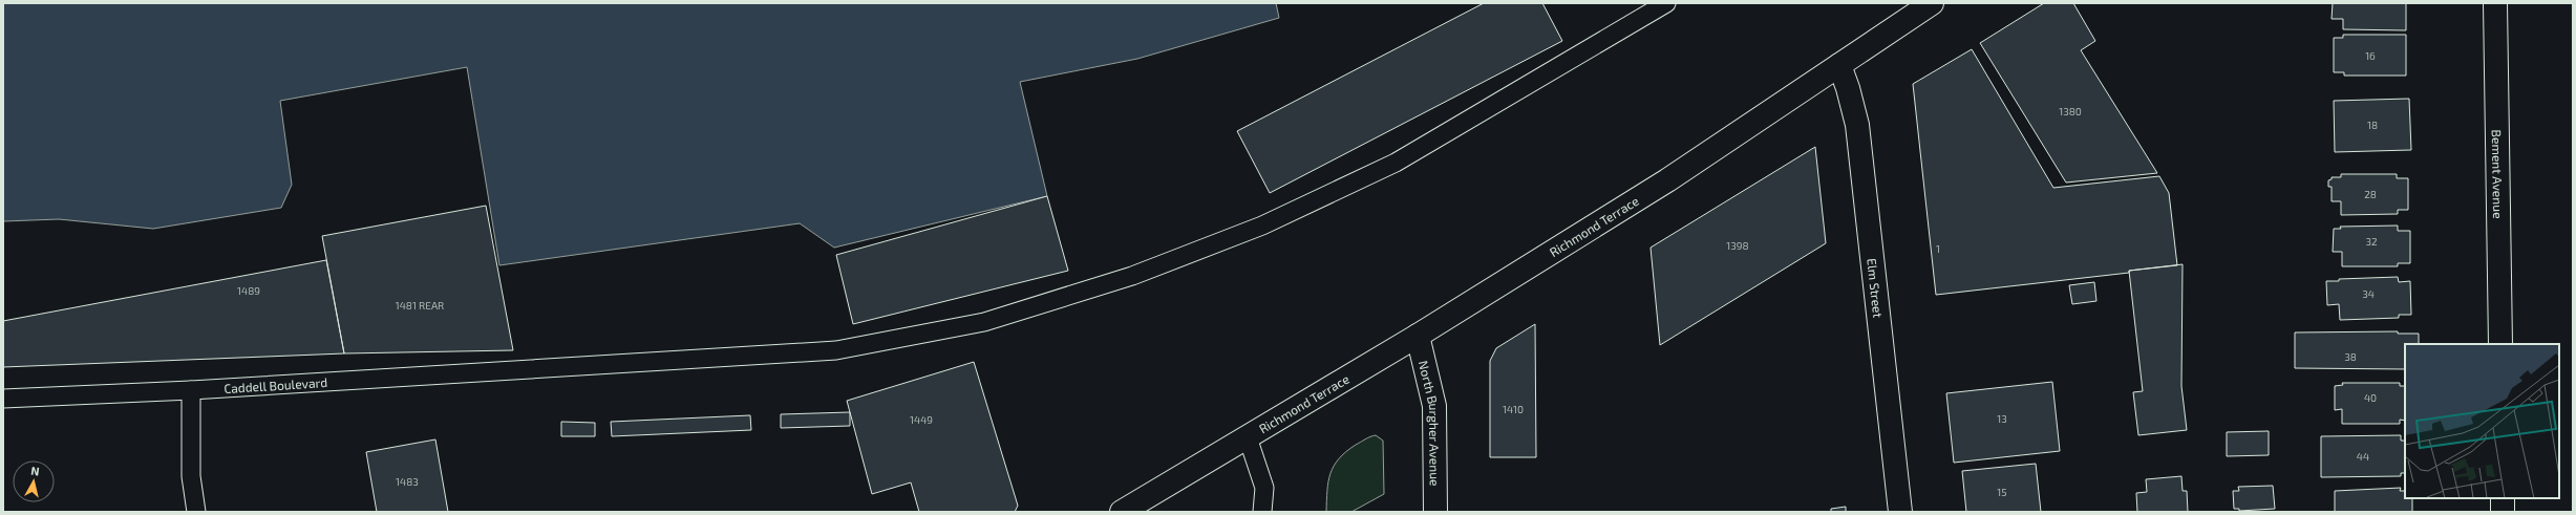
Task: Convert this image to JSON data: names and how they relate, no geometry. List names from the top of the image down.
{
  "streets": {
    "street": [
      "Bement Avenue",
      "Richmond Terrace",
      "Elm Street",
      "North Burgher Avenue"
    ],
    "lane": ["Caddell Boulevard"]
  },
  "crossings": [
    ["Richmond Terrace", "Elm Street"],
    ["Richmond Terrace", "North Burgher Avenue"]
  ],
  "house_numbers": [
    "16",
    "1380",
    "18",
    "28",
    "32",
    "1398",
    "1",
    "1489",
    "34",
    "1481 REAR",
    "38",
    "40",
    "1410",
    "13",
    "1449",
    "44",
    "1483",
    "15"
  ],
  "north": "top"
}
